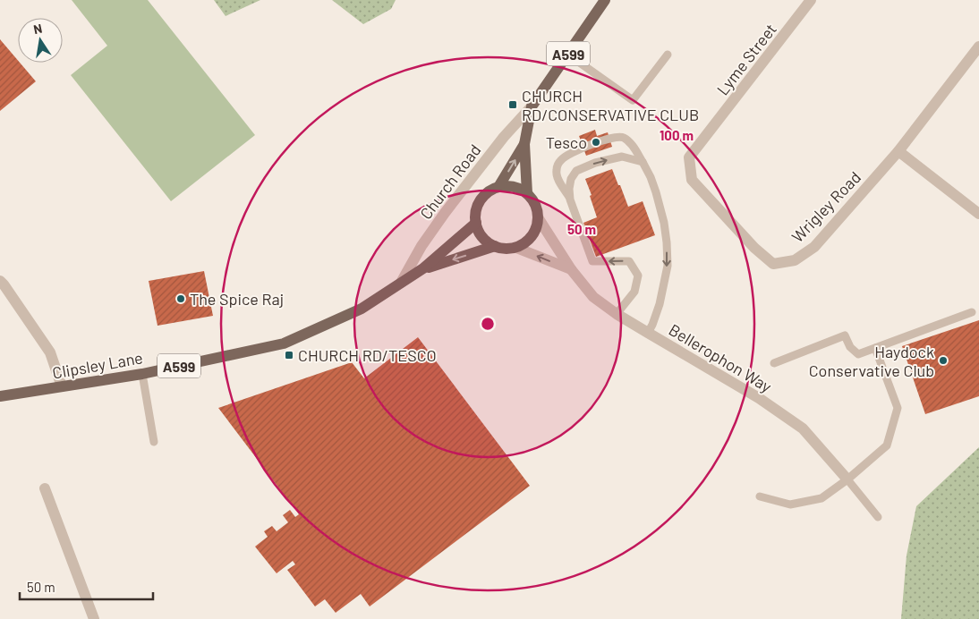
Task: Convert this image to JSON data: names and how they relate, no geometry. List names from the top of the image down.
{
  "streets": {
    "main road": ["A599", "Church Road", "Clipsley Lane"],
    "street": ["Lyme Street", "Wrigley Road", "Bellerophon Way"]
  },
  "crossings": [
    ["A599", "Church Road"],
    ["A599", "Bellerophon Way"],
    ["Lyme Street", "Wrigley Road"],
    ["Church Road", "Bellerophon Way"],
    ["Church Road", "Clipsley Lane"]
  ],
  "places": {
    "transit": ["CHURCH RD/CONSERVATIVE CLUB", "CHURCH RD/TESCO"],
    "other": ["Tesco", "The Spice Raj", "Haydock Conservative Club"]
  },
  "scale_bar": "50 m",
  "north": "top",
  "rings": ["100 m", "50 m"]
}
